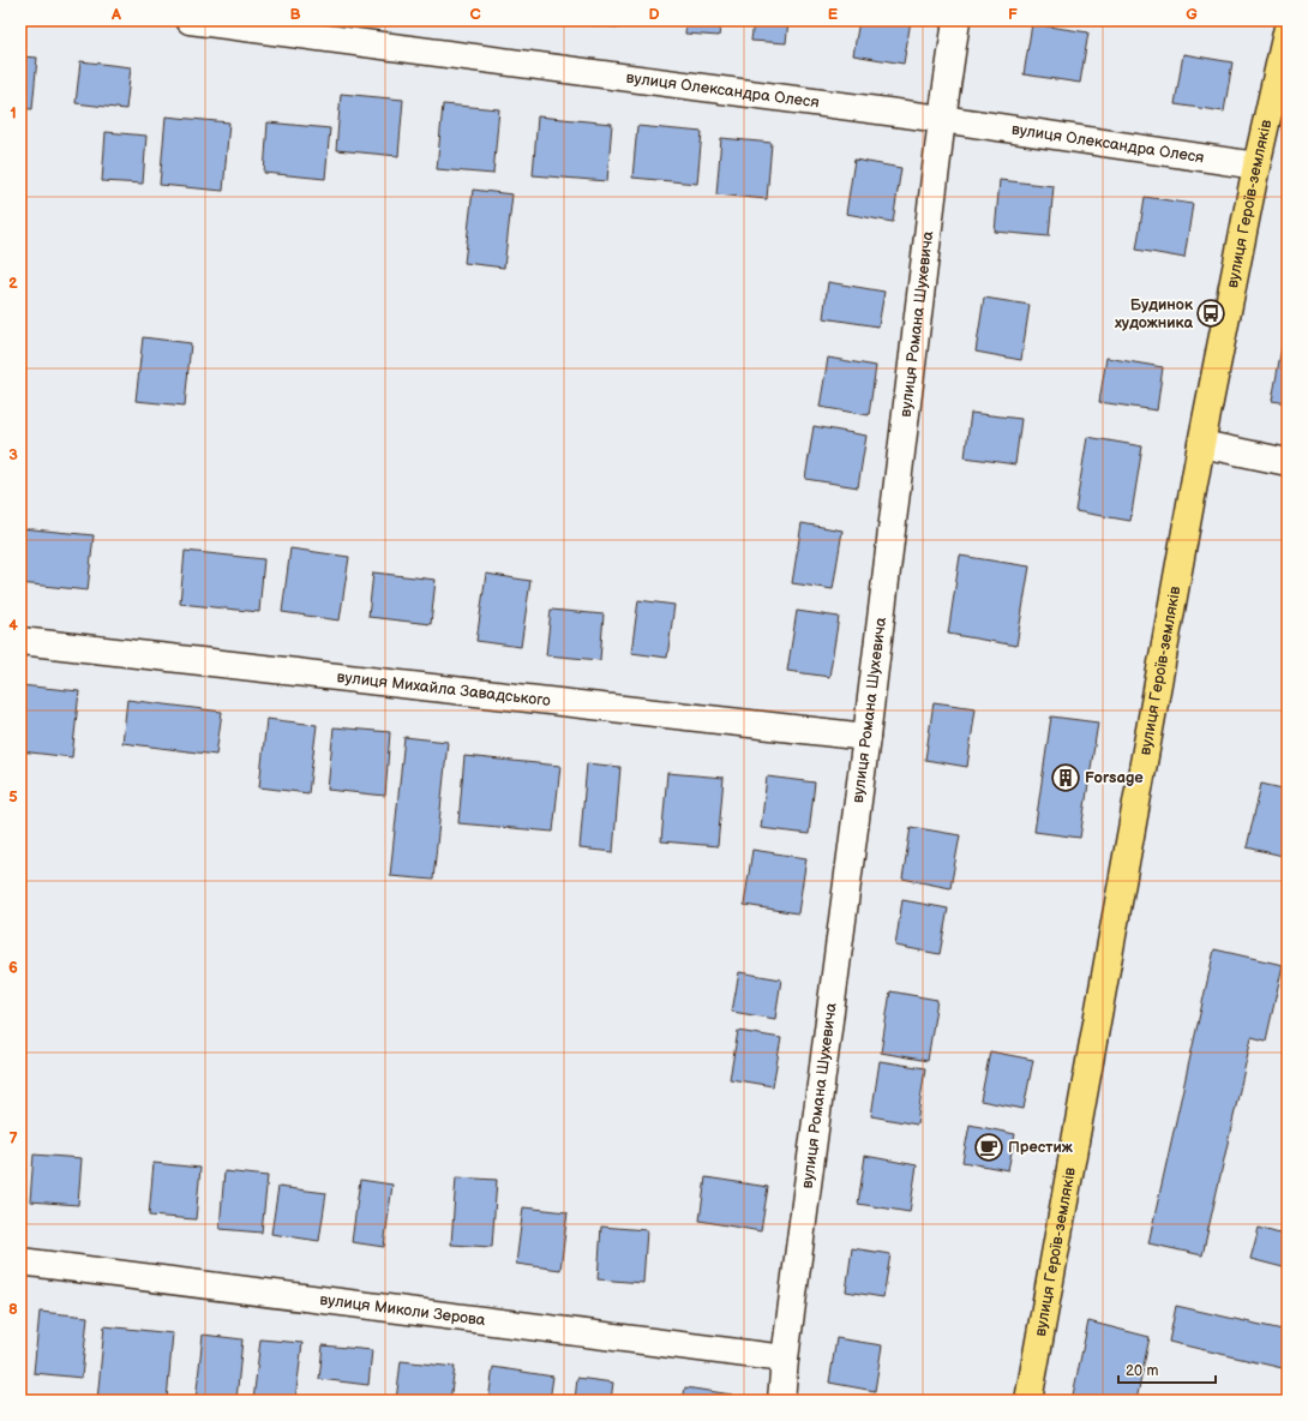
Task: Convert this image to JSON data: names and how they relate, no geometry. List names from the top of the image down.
{
  "streets": {
    "main road": ["вулиця Героїв-земляків"],
    "street": [
      "вулиця Олександра Олеся",
      "вулиця Романа Шухевича",
      "вулиця Михайла Завадського",
      "вулиця Миколи Зерова"
    ]
  },
  "crossings": [
    ["вулиця Олександра Олеся", "вулиця Героїв-земляків"],
    ["вулиця Олександра Олеся", "вулиця Романа Шухевича"],
    ["вулиця Романа Шухевича", "вулиця Михайла Завадського"],
    ["вулиця Романа Шухевича", "вулиця Миколи Зерова"]
  ],
  "places": {
    "bus stop": ["Будинок художника"],
    "building": ["Forsage"],
    "cafe": ["Престиж"]
  },
  "scale_bar": "20 m",
  "grid": {
    "columns": [
      "A",
      "B",
      "C",
      "D",
      "E",
      "F",
      "G"
    ],
    "rows": [
      "1",
      "2",
      "3",
      "4",
      "5",
      "6",
      "7",
      "8"
    ]
  }
}
